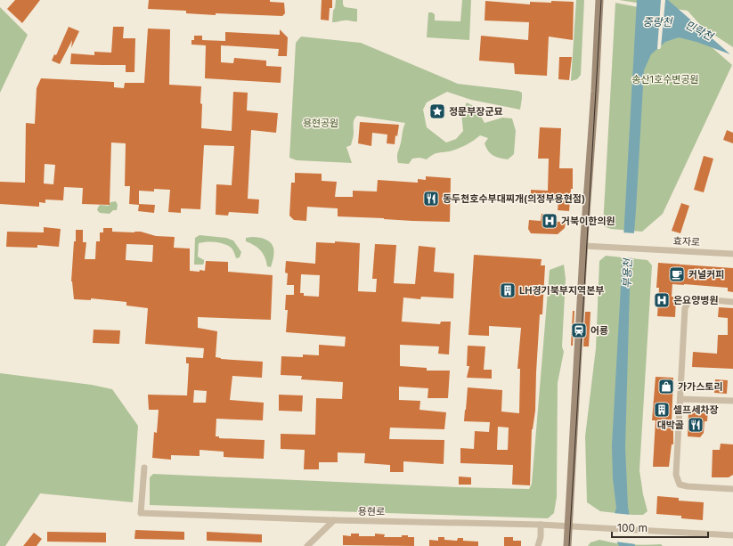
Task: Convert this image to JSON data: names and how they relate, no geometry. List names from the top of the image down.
{
  "streets": {
    "street": ["효자로", "용현로"]
  },
  "water": ["중랑천", "민락천", "부용천"],
  "parks": ["송산1호수변공원", "용현공원"],
  "places": {
    "place": ["정문부장군묘"],
    "restaurant": ["동두천호수부대찌개(의정부용현점)", "대박골"],
    "hospital": ["거북이한의원", "은요양병원"],
    "cafe": ["커널커피"],
    "building": ["LH경기북부지역본부", "셀프세차장"],
    "station": ["어룡"],
    "shop": ["가가스토리"]
  },
  "scale_bar": "100 m"
}
